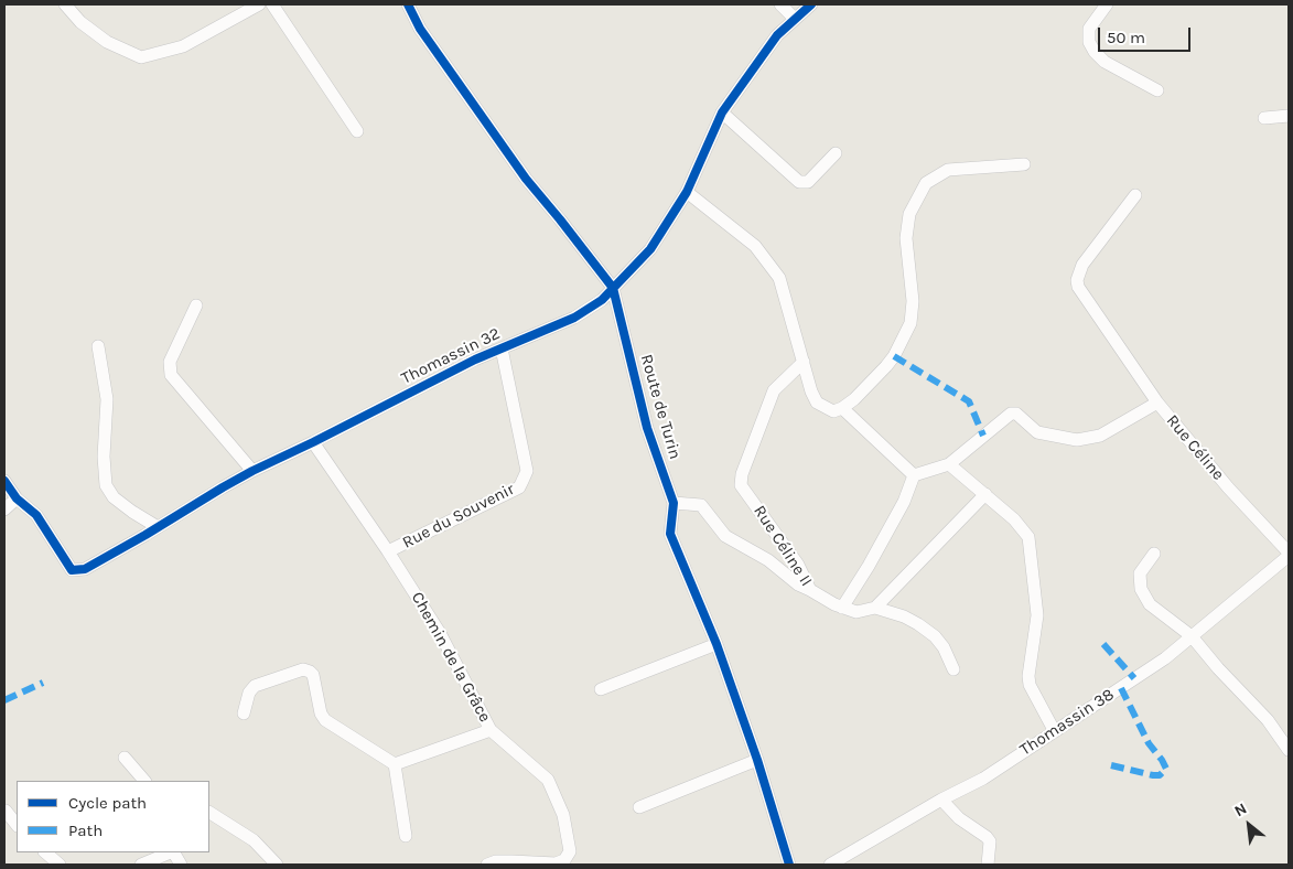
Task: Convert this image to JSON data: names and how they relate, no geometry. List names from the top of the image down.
{
  "streets": {
    "street": [
      "Thomassin 32",
      "Route de Turin",
      "Rue Céline",
      "Rue du Souvenir",
      "Rue Céline II",
      "Chemin de la Grâce",
      "Thomassin 38"
    ]
  },
  "crossings": [
    ["Thomassin 32", "Route de Turin"],
    ["Thomassin 32", "Rue du Souvenir"],
    ["Thomassin 32", "Chemin de la Grâce"],
    ["Rue Céline", "Thomassin 38"],
    ["Rue du Souvenir", "Chemin de la Grâce"]
  ],
  "legend": ["Cycle path", "Path"],
  "scale_bar": "50 m",
  "north": "top left"
}
